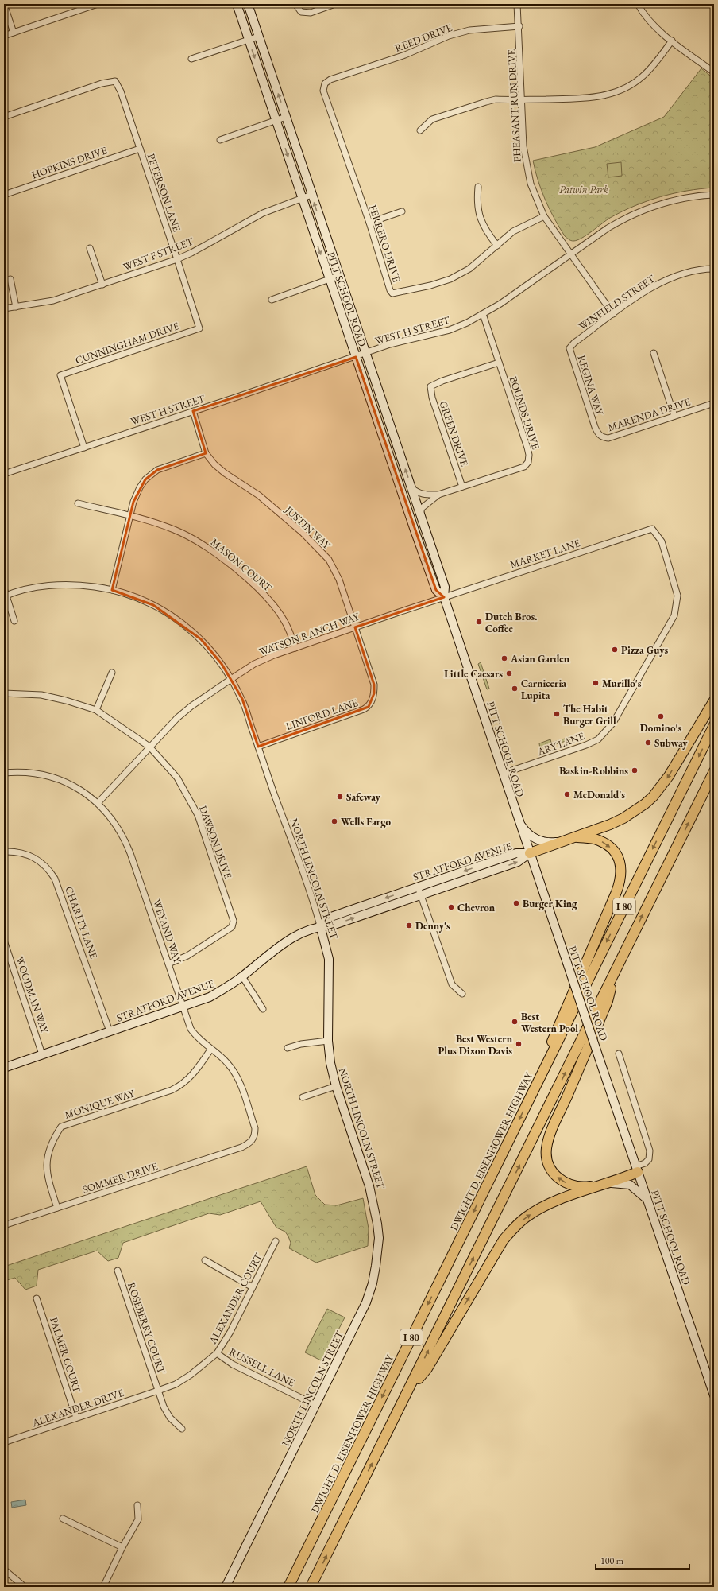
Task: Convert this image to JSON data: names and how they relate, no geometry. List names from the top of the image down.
{
  "streets": {
    "highway": ["I 80", "DWIGHT D. EISENHOWER HIGHWAY"],
    "main road": ["PITT SCHOOL ROAD", "STRATFORD AVENUE", "NORTH LINCOLN STREET"],
    "street": [
      "REED DRIVE",
      "PHEASANT RUN DRIVE",
      "HOPKINS DRIVE",
      "PETERSON LANE",
      "FERRERO DRIVE",
      "WEST F STREET",
      "WINFIELD STREET",
      "WEST H STREET",
      "CUNNINGHAM DRIVE",
      "REGINA WAY",
      "BOUNDS DRIVE",
      "MARENDA DRIVE",
      "GREEN DRIVE",
      "JUSTIN WAY",
      "MARKET LANE",
      "MASON COURT",
      "WATSON RANCH WAY",
      "LINFORD LANE",
      "ARY LANE",
      "DAWSON DRIVE",
      "CHARITY LANE",
      "WEYAND WAY",
      "WOODMAN WAY",
      "MONIQUE WAY",
      "SOMMER DRIVE",
      "ALEXANDER COURT",
      "ROSEBERRY COURT",
      "PALMER COURT",
      "RUSSELL LANE",
      "ALEXANDER DRIVE"
    ]
  },
  "crossings": [
    ["REED DRIVE", "PHEASANT RUN DRIVE"],
    ["REED DRIVE", "FERRERO DRIVE"],
    ["PHEASANT RUN DRIVE", "FERRERO DRIVE"],
    ["PHEASANT RUN DRIVE", "WINFIELD STREET"],
    ["PHEASANT RUN DRIVE", "WEST H STREET"],
    ["HOPKINS DRIVE", "PETERSON LANE"],
    ["PETERSON LANE", "WEST F STREET"],
    ["PETERSON LANE", "CUNNINGHAM DRIVE"],
    ["WEST F STREET", "PITT SCHOOL ROAD"],
    ["PITT SCHOOL ROAD", "WEST H STREET"],
    ["PITT SCHOOL ROAD", "BOUNDS DRIVE"],
    ["PITT SCHOOL ROAD", "MARKET LANE"],
    ["PITT SCHOOL ROAD", "WATSON RANCH WAY"],
    ["PITT SCHOOL ROAD", "ARY LANE"],
    ["PITT SCHOOL ROAD", "STRATFORD AVENUE"],
    ["WINFIELD STREET", "REGINA WAY"],
    ["WEST H STREET", "CUNNINGHAM DRIVE"],
    ["WEST H STREET", "BOUNDS DRIVE"],
    ["WEST H STREET", "JUSTIN WAY"],
    ["REGINA WAY", "MARENDA DRIVE"],
    ["BOUNDS DRIVE", "GREEN DRIVE"],
    ["JUSTIN WAY", "WATSON RANCH WAY"],
    ["JUSTIN WAY", "LINFORD LANE"],
    ["MARKET LANE", "WATSON RANCH WAY"],
    ["MARKET LANE", "ARY LANE"],
    ["MASON COURT", "WATSON RANCH WAY"],
    ["WATSON RANCH WAY", "DAWSON DRIVE"],
    ["WATSON RANCH WAY", "NORTH LINCOLN STREET"],
    ["WATSON RANCH WAY", "WEYAND WAY"],
    ["LINFORD LANE", "NORTH LINCOLN STREET"],
    ["DAWSON DRIVE", "WEYAND WAY"],
    ["STRATFORD AVENUE", "NORTH LINCOLN STREET"],
    ["STRATFORD AVENUE", "CHARITY LANE"],
    ["STRATFORD AVENUE", "WEYAND WAY"],
    ["STRATFORD AVENUE", "WOODMAN WAY"],
    ["NORTH LINCOLN STREET", "RUSSELL LANE"],
    ["WEYAND WAY", "MONIQUE WAY"],
    ["WEYAND WAY", "SOMMER DRIVE"],
    ["MONIQUE WAY", "SOMMER DRIVE"],
    ["ALEXANDER COURT", "ROSEBERRY COURT"],
    ["ALEXANDER COURT", "RUSSELL LANE"],
    ["ALEXANDER COURT", "ALEXANDER DRIVE"],
    ["ROSEBERRY COURT", "ALEXANDER DRIVE"],
    ["PALMER COURT", "ALEXANDER DRIVE"]
  ],
  "parks": ["Patwin Park"],
  "places": [
    "Dutch Bros. Coffee",
    "Pizza Guys",
    "Asian Garden",
    "Little Caesars",
    "Murillo's",
    "Carniceria Lupita",
    "The Habit Burger Grill",
    "Domino's",
    "Subway",
    "Baskin-Robbins",
    "McDonald's",
    "Safeway",
    "Wells Fargo",
    "Burger King",
    "Chevron",
    "Denny's",
    "Best Western Pool",
    "Best Western Plus Dixon Davis"
  ],
  "scale_bar": "100 m"
}
